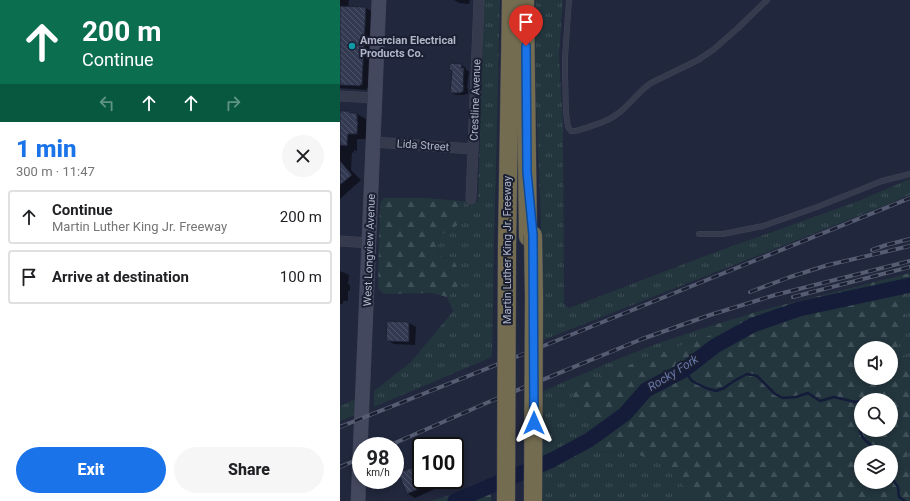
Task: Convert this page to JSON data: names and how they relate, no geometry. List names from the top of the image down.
{
  "streets": {
    "highway": ["Martin Luther King Jr. Freeway"],
    "street": ["Crestline Avenue", "Lida Street", "West Longview Avenue"]
  },
  "crossings": [
    ["Crestline Avenue", "Lida Street"],
    ["Lida Street", "West Longview Avenue"]
  ],
  "water": ["Rocky Fork"],
  "places": ["Amercian Electrical Products Co."],
  "page": {
    "turn": ["200 m", "Continue"],
    "heading": ["1 min", "300 m · 11:47"],
    "list": [
      {
        "name": "Continue",
        "note": "Martin Luther King Jr. Freeway",
        "value": "200 m"
      },
      {
        "name": "Arrive at destination",
        "value": "100 m"
      }
    ],
    "speed": "98 km/h",
    "limit": "100",
    "buttons": ["Exit", "Share"]
  }
}
